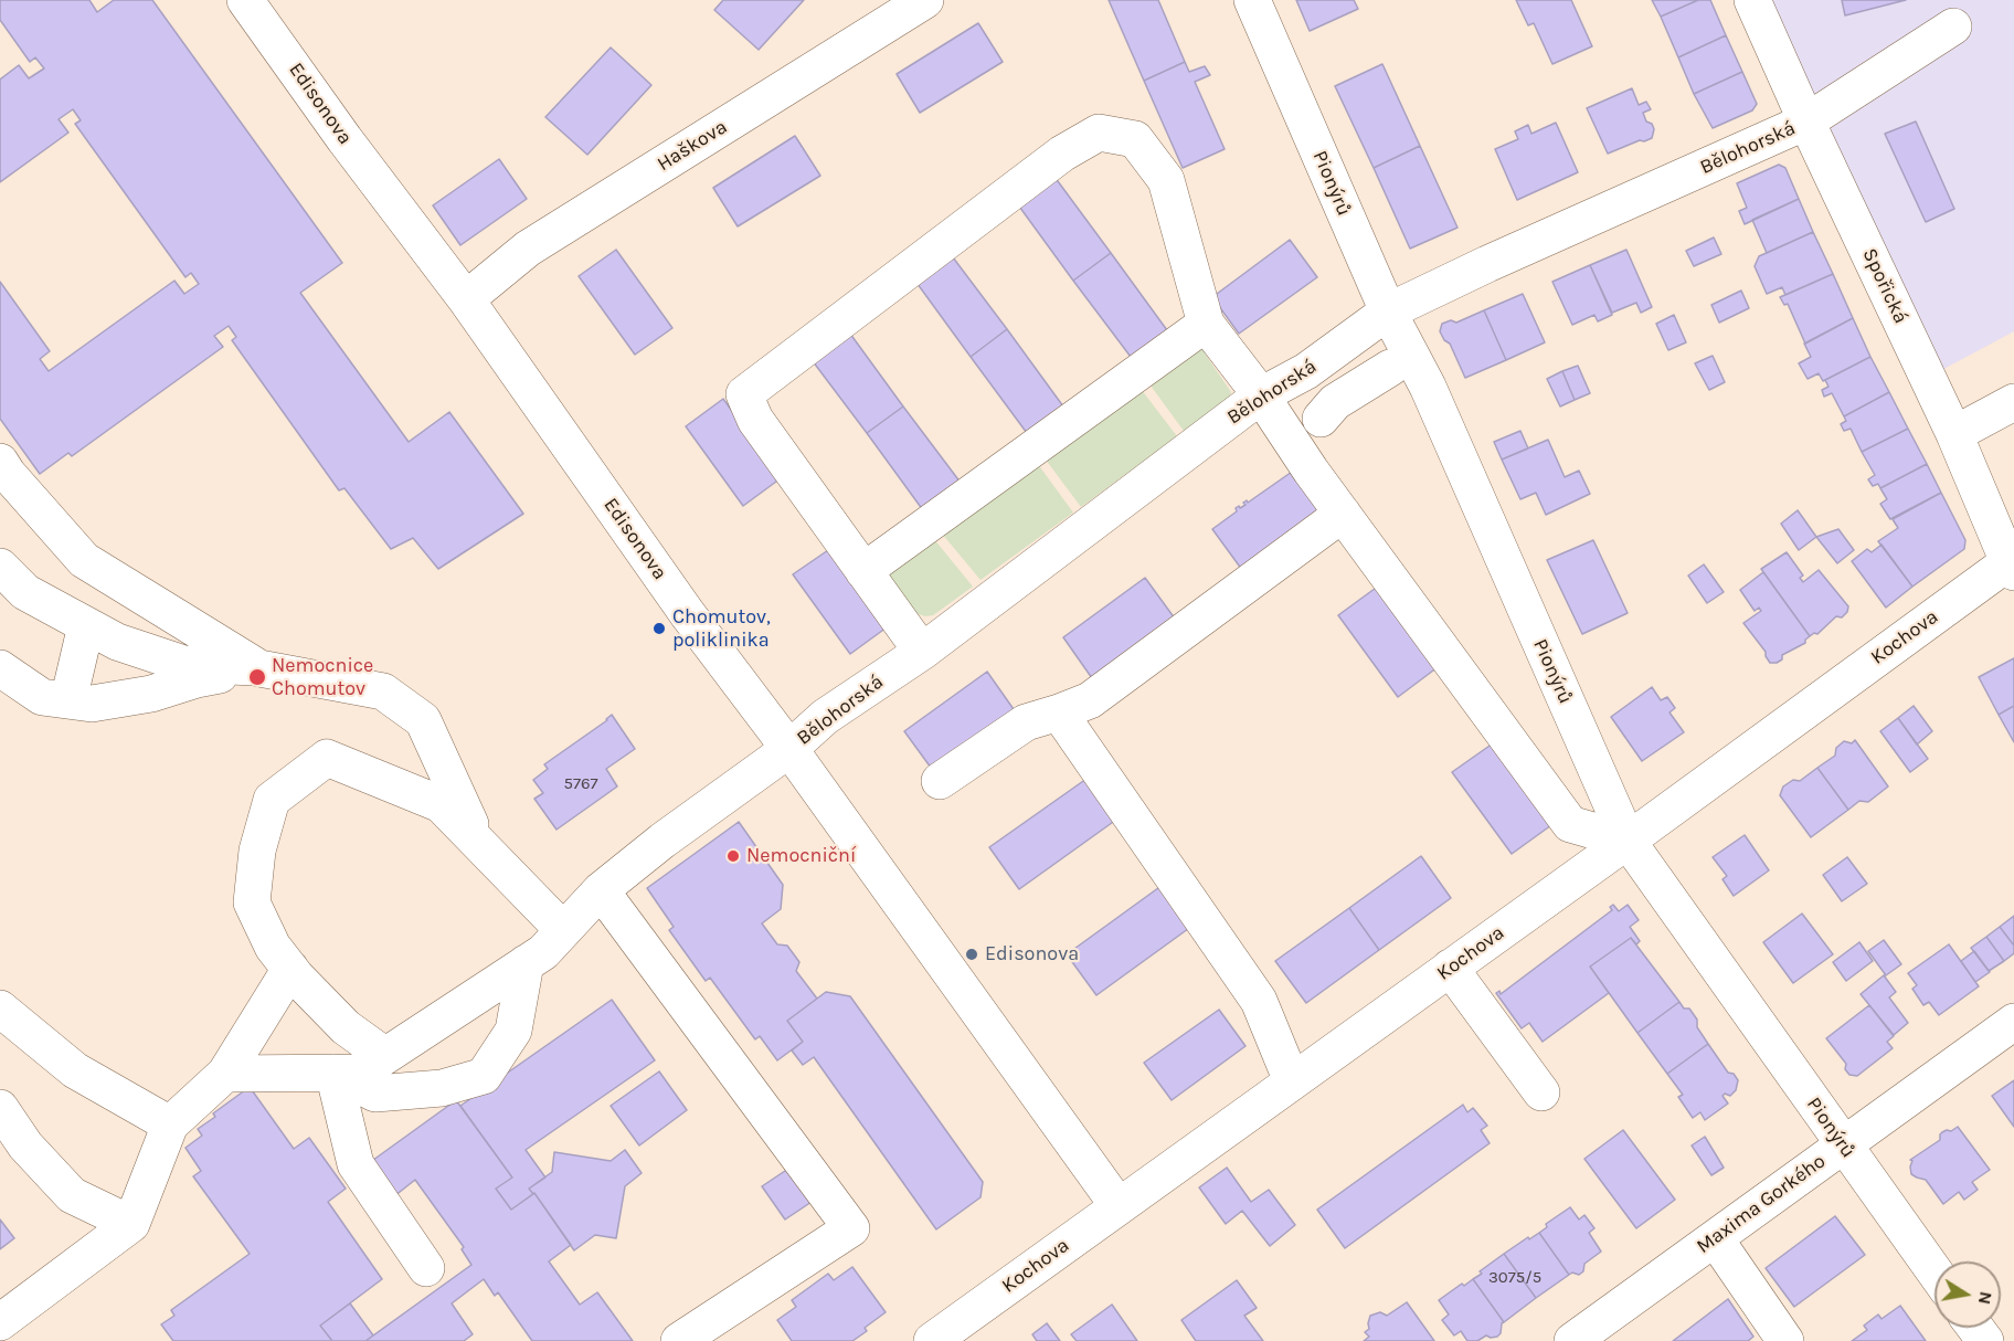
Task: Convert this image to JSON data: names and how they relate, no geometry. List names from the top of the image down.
{
  "streets": {
    "street": [
      "Edisonova",
      "Haškova",
      "Bělohorská",
      "Pionýrů",
      "Spořická",
      "Kochova",
      "Maxima Gorkého"
    ]
  },
  "crossings": [
    ["Edisonova", "Haškova"],
    ["Edisonova", "Bělohorská"],
    ["Edisonova", "Kochova"],
    ["Bělohorská", "Pionýrů"],
    ["Bělohorská", "Spořická"],
    ["Pionýrů", "Kochova"],
    ["Pionýrů", "Maxima Gorkého"],
    ["Spořická", "Kochova"]
  ],
  "places": [
    "Chomutov, poliklinika",
    "Nemocnice Chomutov",
    "Nemocniční",
    "Edisonova"
  ],
  "house_numbers": ["5767", "3075/5"],
  "north": "right"
}
